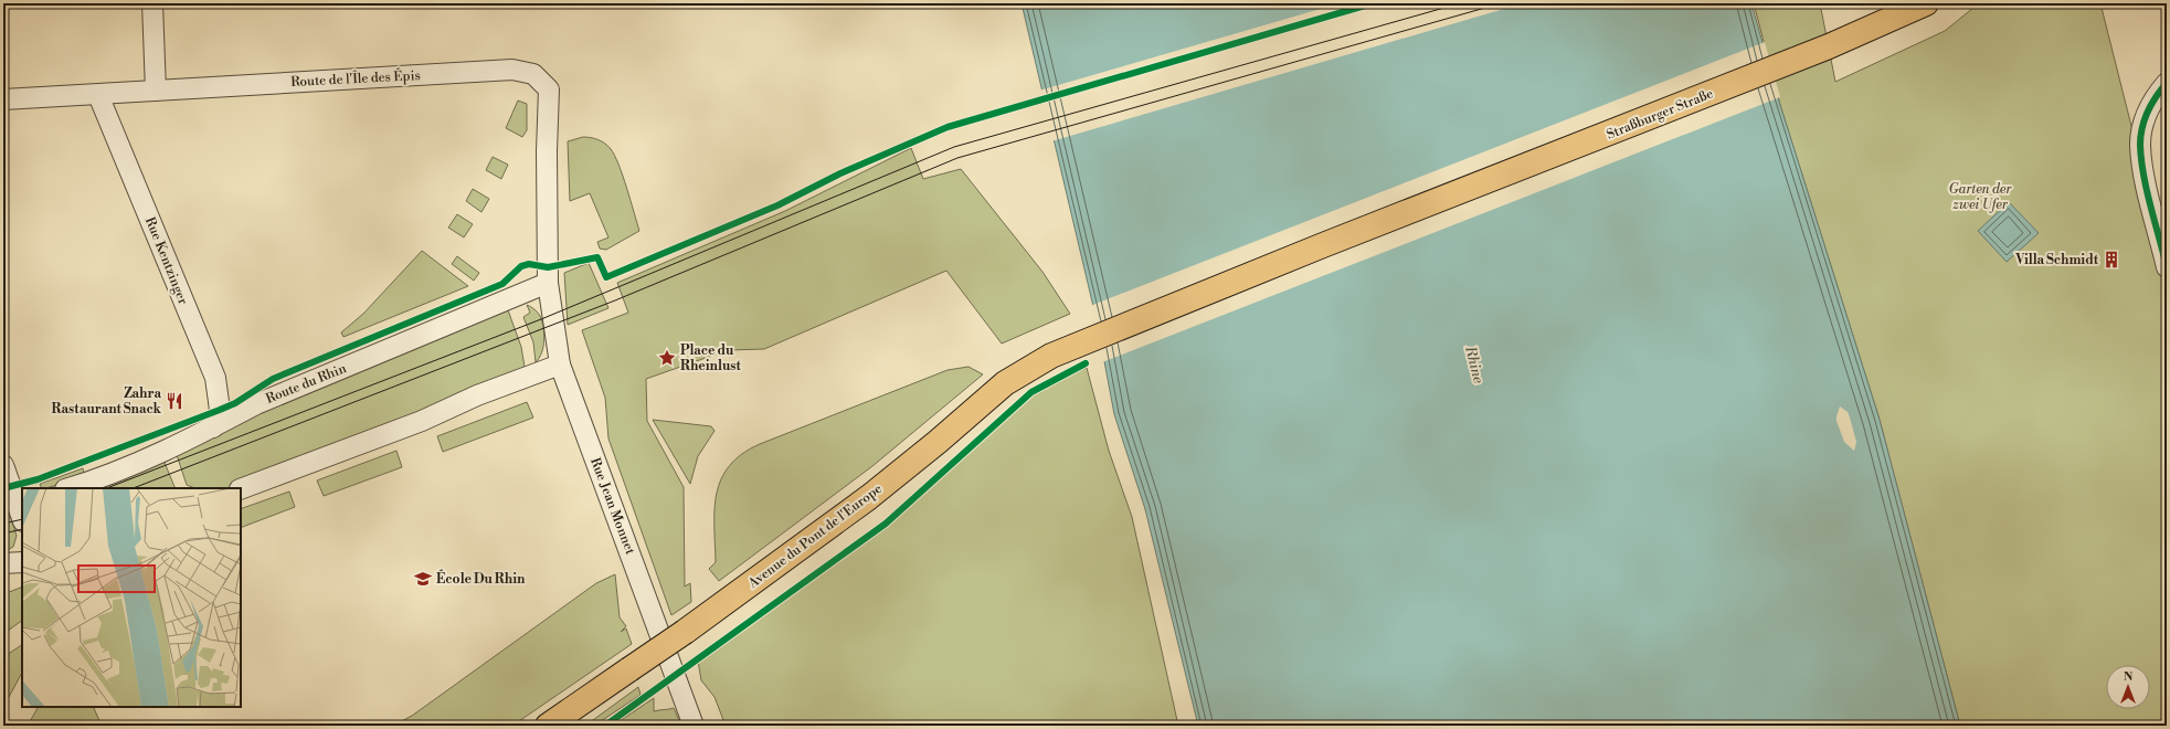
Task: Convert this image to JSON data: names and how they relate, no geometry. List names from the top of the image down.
{
  "streets": {
    "main road": ["Straßburger Straße", "Avenue du Pont de l'Europe"],
    "street": [
      "Route de l'Île des Épis",
      "Rue Kentzinger",
      "Route du Rhin",
      "Rue Jean Monnet"
    ]
  },
  "crossings": [
    ["Route de l'Île des Épis", "Rue Kentzinger"],
    ["Route de l'Île des Épis", "Rue Jean Monnet"],
    ["Straßburger Straße", "Avenue du Pont de l'Europe"],
    ["Rue Kentzinger", "Route du Rhin"],
    ["Route du Rhin", "Rue Jean Monnet"]
  ],
  "water": ["Rhine"],
  "parks": ["Garten der zwei Ufer"],
  "places": {
    "building": ["Villa Schmidt"],
    "place": ["Place du Rheinlust"],
    "restaurant": ["Zahra Rastaurant Snack"],
    "school or university": ["École Du Rhin"]
  },
  "north": "top"
}
